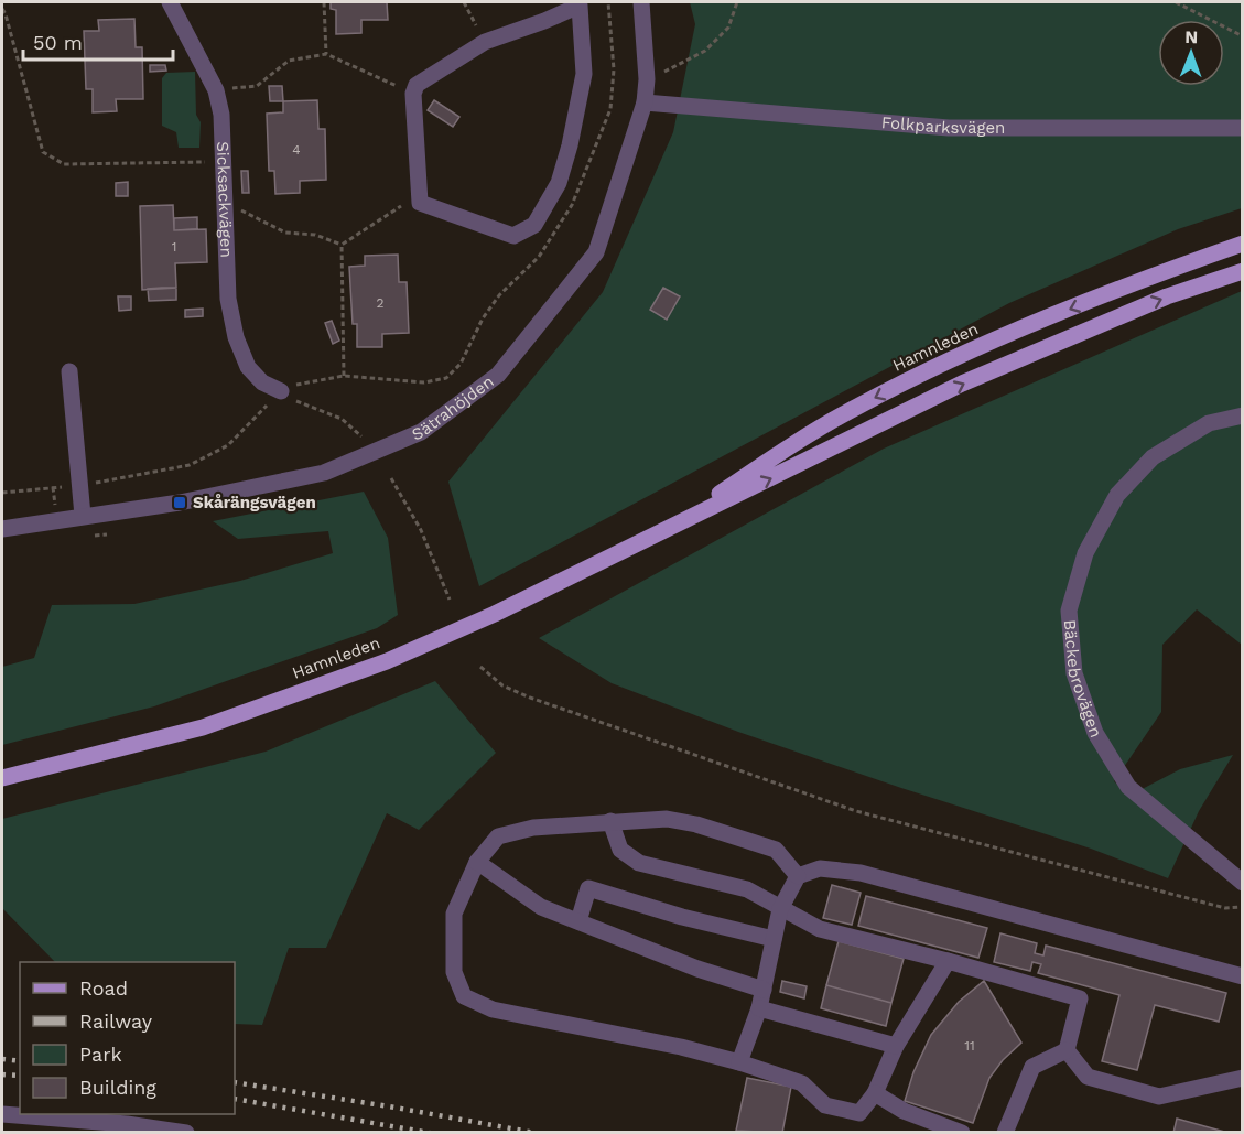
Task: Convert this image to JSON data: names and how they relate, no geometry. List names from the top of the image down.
{
  "streets": {
    "main road": ["Hamnleden"],
    "street": [
      "Folkparksvägen",
      "Sicksackvägen",
      "Sätrahöjden",
      "Bäckebrovägen"
    ]
  },
  "crossings": [
    ["Folkparksvägen", "Sätrahöjden"]
  ],
  "places": {
    "transit": ["Skårängsvägen"]
  },
  "house_numbers": [
    "4",
    "1",
    "2",
    "11"
  ],
  "legend": [
    "Road",
    "Railway",
    "Park",
    "Building"
  ],
  "scale_bar": "50 m",
  "north": "top"
}
